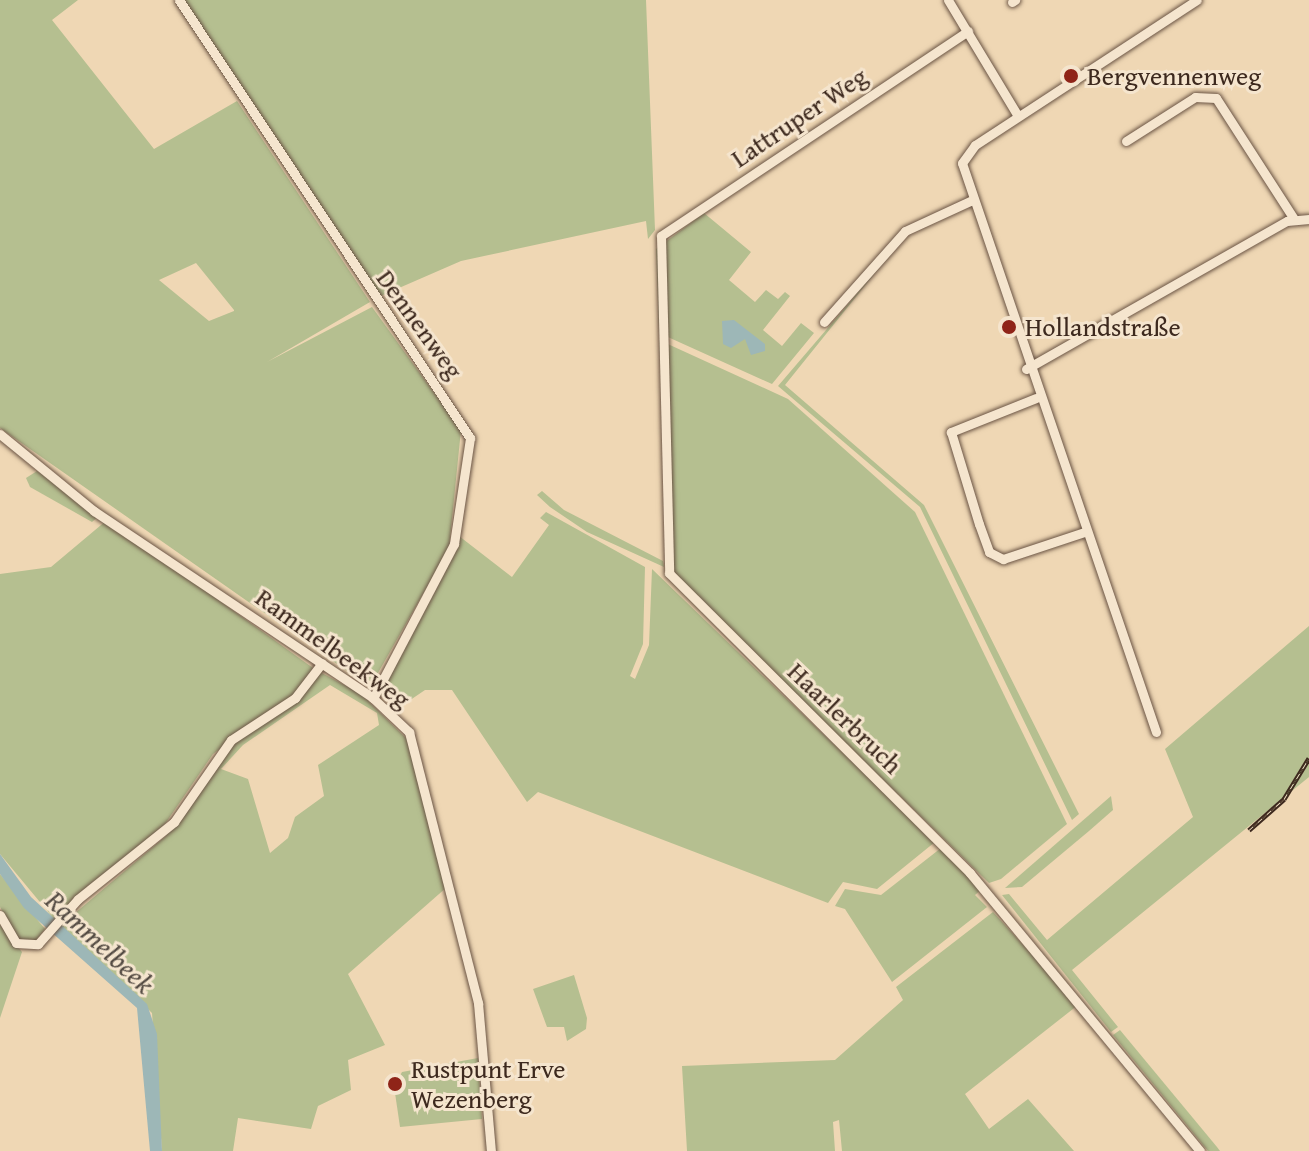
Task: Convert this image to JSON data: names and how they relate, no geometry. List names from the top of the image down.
{
  "streets": {
    "street": [
      "Lattruper Weg",
      "Dennenweg",
      "Rammelbeekweg",
      "Haarlerbruch"
    ]
  },
  "crossings": [
    ["Lattruper Weg", "Haarlerbruch"],
    ["Dennenweg", "Rammelbeekweg"]
  ],
  "water": ["Rammelbeek"],
  "places": ["Bergvennenweg", "Hollandstraße", "Rustpunt Erve Wezenberg"]
}
